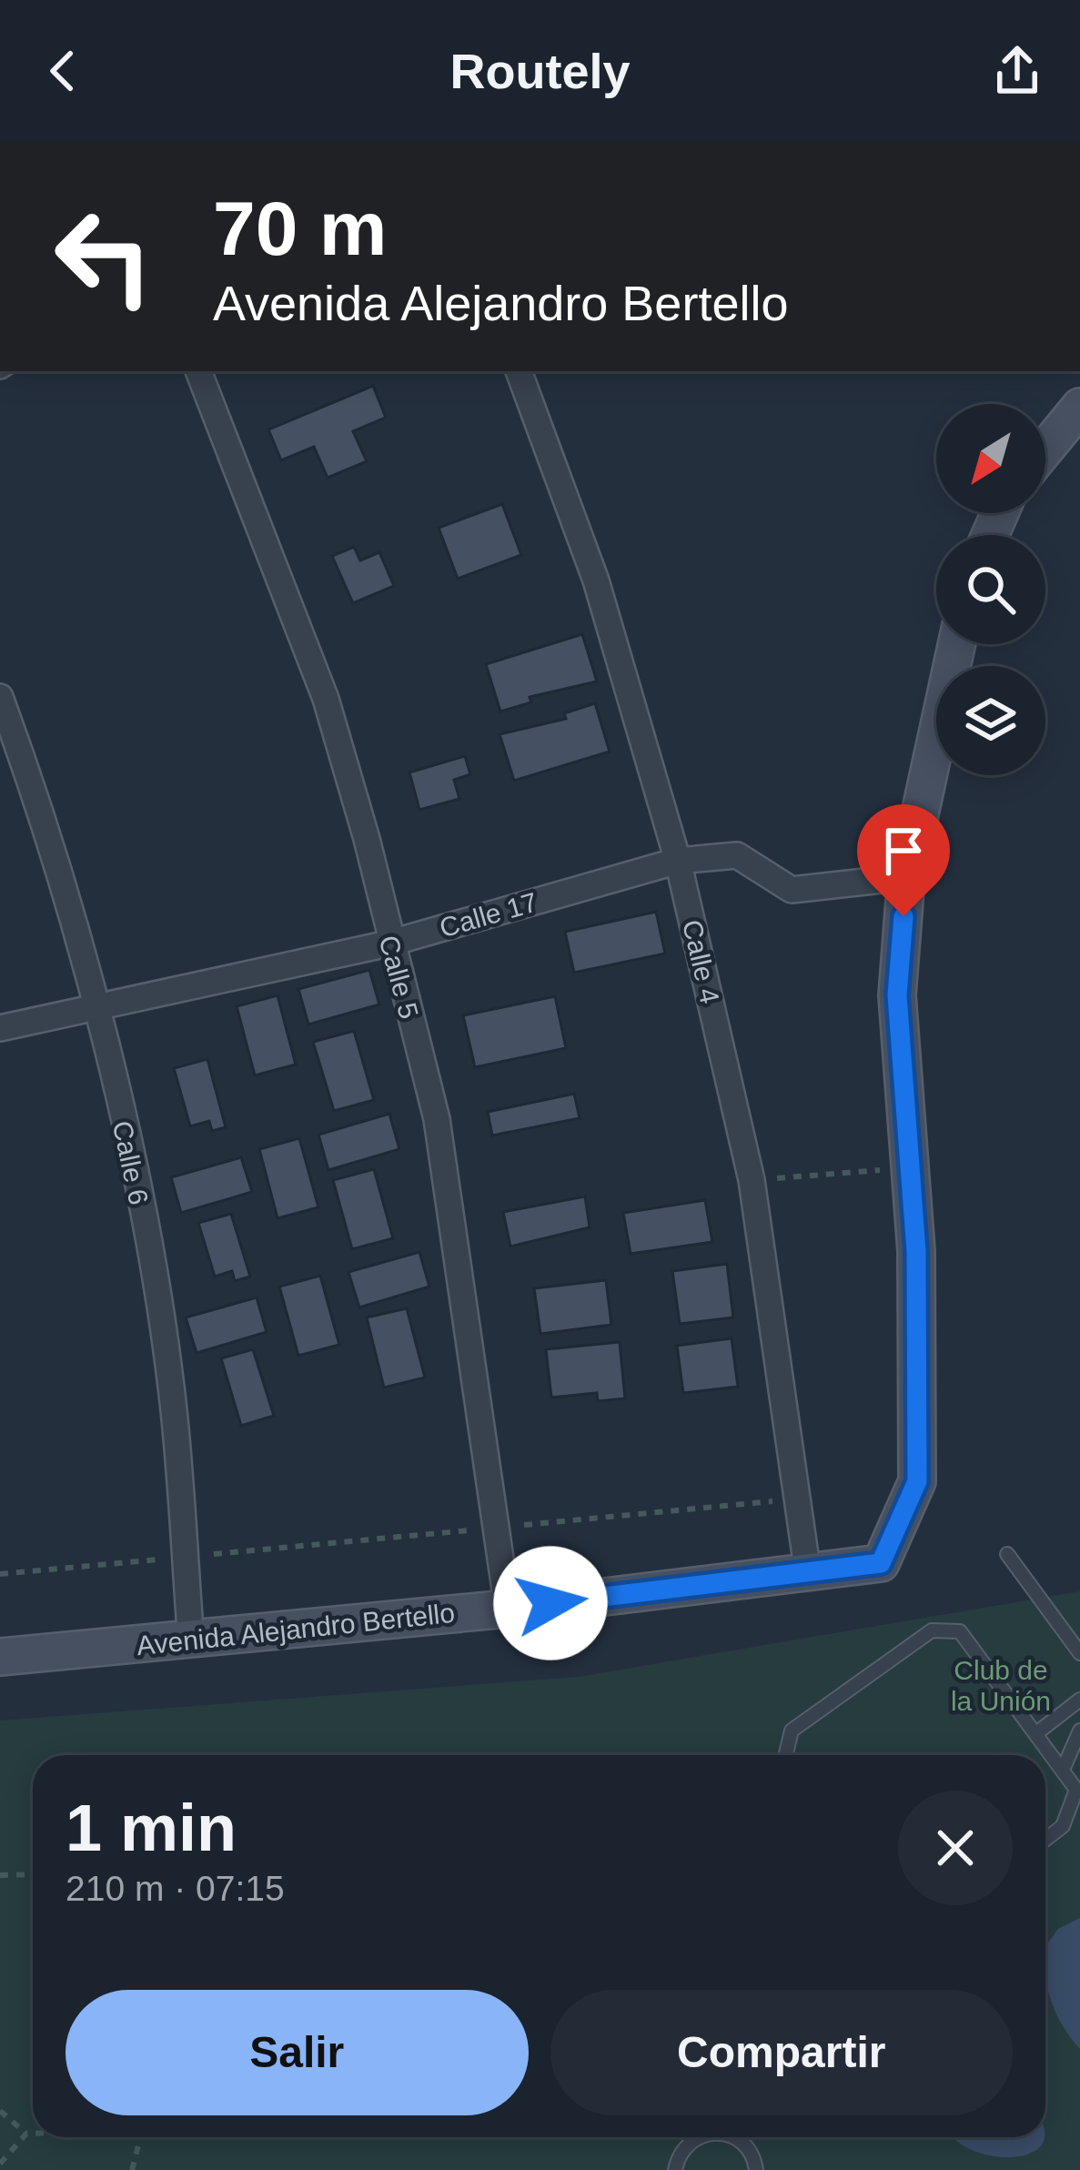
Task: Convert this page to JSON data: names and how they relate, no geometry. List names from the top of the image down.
{
  "streets": {
    "main road": ["Avenida Alejandro Bertello"],
    "street": [
      "Calle 17",
      "Calle 4",
      "Calle 5",
      "Calle 6"
    ]
  },
  "crossings": [
    ["Calle 17", "Calle 4"],
    ["Calle 17", "Calle 5"],
    ["Calle 17", "Calle 6"],
    ["Calle 17", "Avenida Alejandro Bertello"],
    ["Calle 4", "Avenida Alejandro Bertello"],
    ["Calle 5", "Avenida Alejandro Bertello"],
    ["Calle 6", "Avenida Alejandro Bertello"]
  ],
  "parks": ["Club de la Unión"],
  "north": "bottom left",
  "page": {
    "header": "Routely",
    "turn": ["70 m", "Avenida Alejandro Bertello"],
    "heading": ["1 min", "210 m · 07:15"],
    "buttons": ["Salir", "Compartir"]
  }
}
